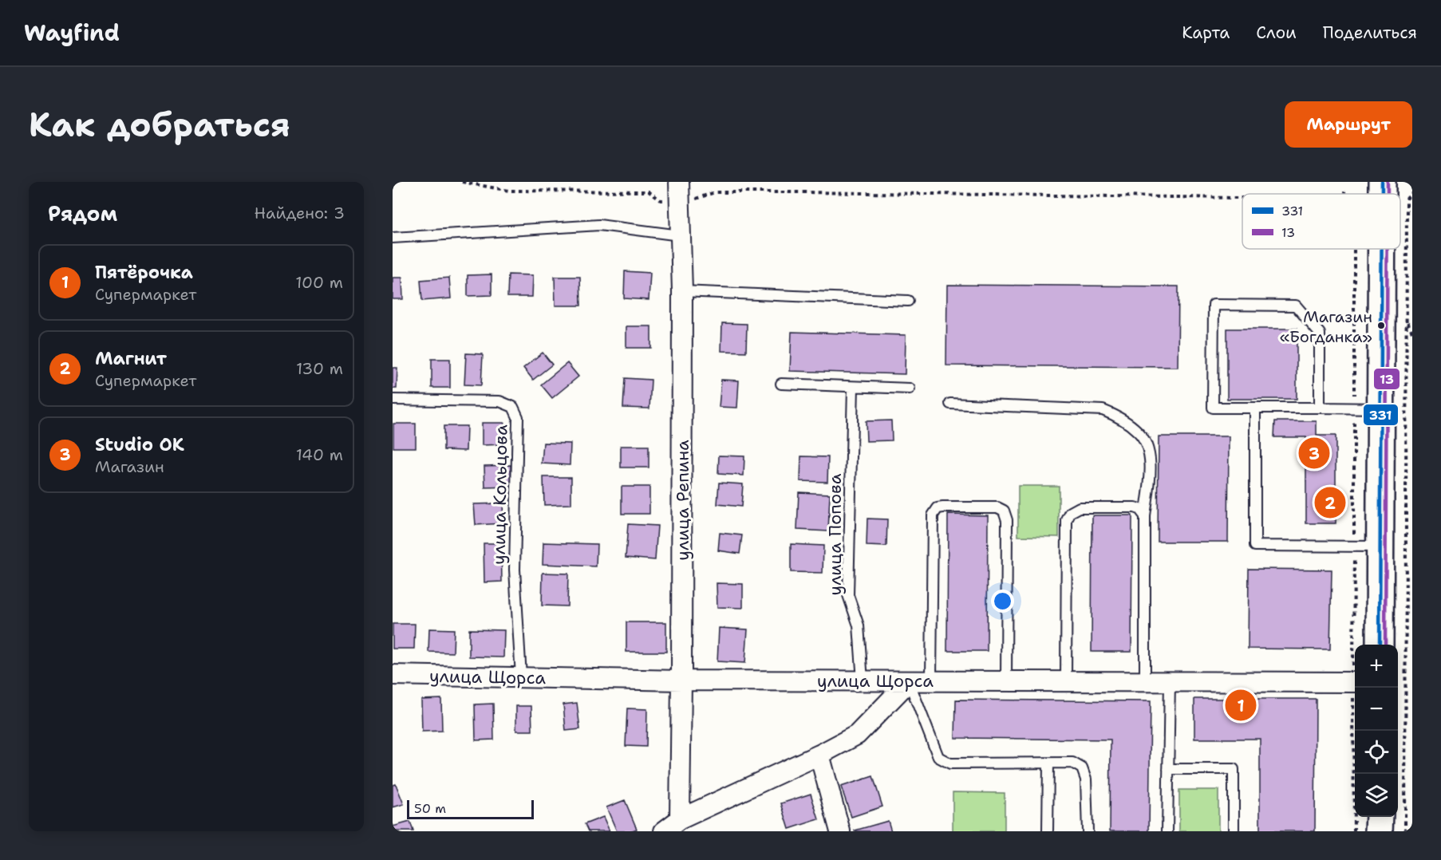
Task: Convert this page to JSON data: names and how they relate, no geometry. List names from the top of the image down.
{
  "streets": {
    "street": ["улица Репина", "улица Щорса"],
    "lane": ["улица Кольцова", "улица Попова"]
  },
  "crossings": [
    ["улица Кольцова", "улица Щорса"],
    ["улица Репина", "улица Щорса"],
    ["улица Попова", "улица Щорса"]
  ],
  "places": ["Магазин «Богданка»"],
  "lines": ["transit line 331", "transit line 13"],
  "legend": ["331", "13"],
  "scale_bar": "50 m",
  "page": {
    "header": "Wayfind",
    "nav": ["Карта", "Слои", "Поделиться"],
    "buttons": "Маршрут",
    "title": "Как добраться",
    "heading": ["Рядом", "Найдено: 3"],
    "list": [
      {
        "mark": "1",
        "name": "Пятёрочка",
        "note": "Супермаркет",
        "value": "100 m"
      },
      {
        "mark": "2",
        "name": "Магнит",
        "note": "Супермаркет",
        "value": "130 m"
      },
      {
        "mark": "3",
        "name": "Studio OK",
        "note": "Магазин",
        "value": "140 m"
      }
    ],
    "pins": ["3", "2", "1"],
    "map_buttons": ["+", "−"],
    "scale": "50 m"
  }
}
